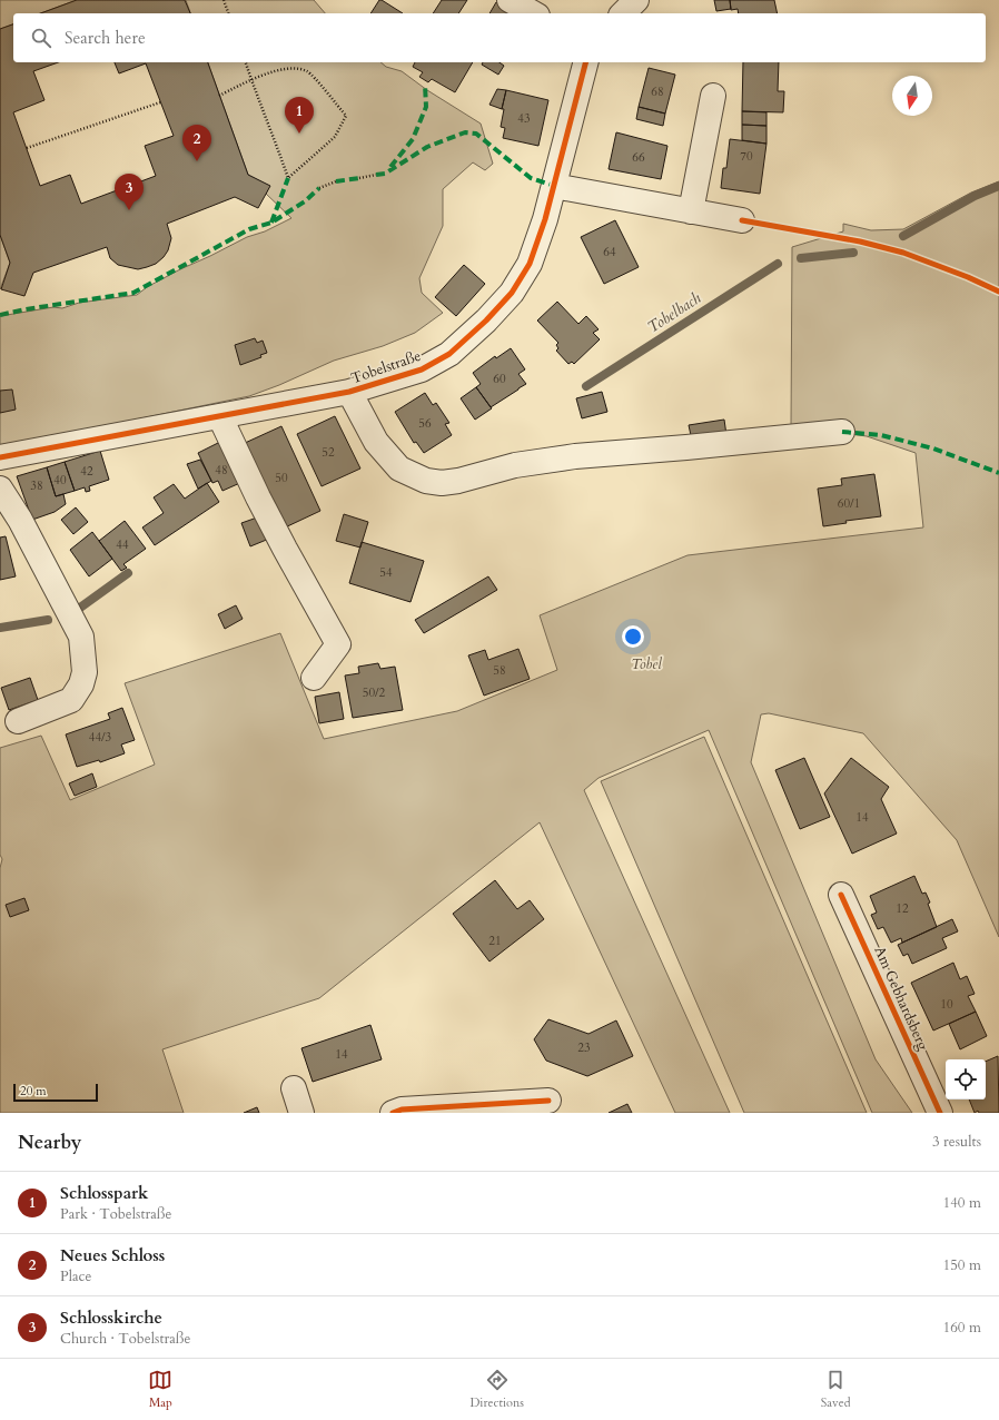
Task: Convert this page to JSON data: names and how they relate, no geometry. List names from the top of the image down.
{
  "streets": {
    "street": ["Tobelstraße", "Am Gebhardsberg"]
  },
  "water": ["Tobelbach"],
  "parks": ["Tobel"],
  "house_numbers": [
    "68",
    "43",
    "70",
    "66",
    "64",
    "60",
    "56",
    "52",
    "48",
    "42",
    "50",
    "40",
    "38",
    "60/1",
    "44",
    "54",
    "58",
    "50/2",
    "44/3",
    "14",
    "12",
    "21",
    "10",
    "23",
    "14"
  ],
  "scale_bar": "20 m",
  "north": "bottom",
  "page": {
    "search": "Search here",
    "pins": ["1", "2", "3"],
    "scale": "20 m",
    "heading": ["Nearby", "3 results"],
    "list": [
      {
        "mark": "1",
        "name": "Schlosspark",
        "note": "Park · Tobelstraße",
        "value": "140 m"
      },
      {
        "mark": "2",
        "name": "Neues Schloss",
        "note": "Place",
        "value": "150 m"
      },
      {
        "mark": "3",
        "name": "Schlosskirche",
        "note": "Church · Tobelstraße",
        "value": "160 m"
      }
    ],
    "nav": ["Map", "Directions", "Saved"]
  }
}
